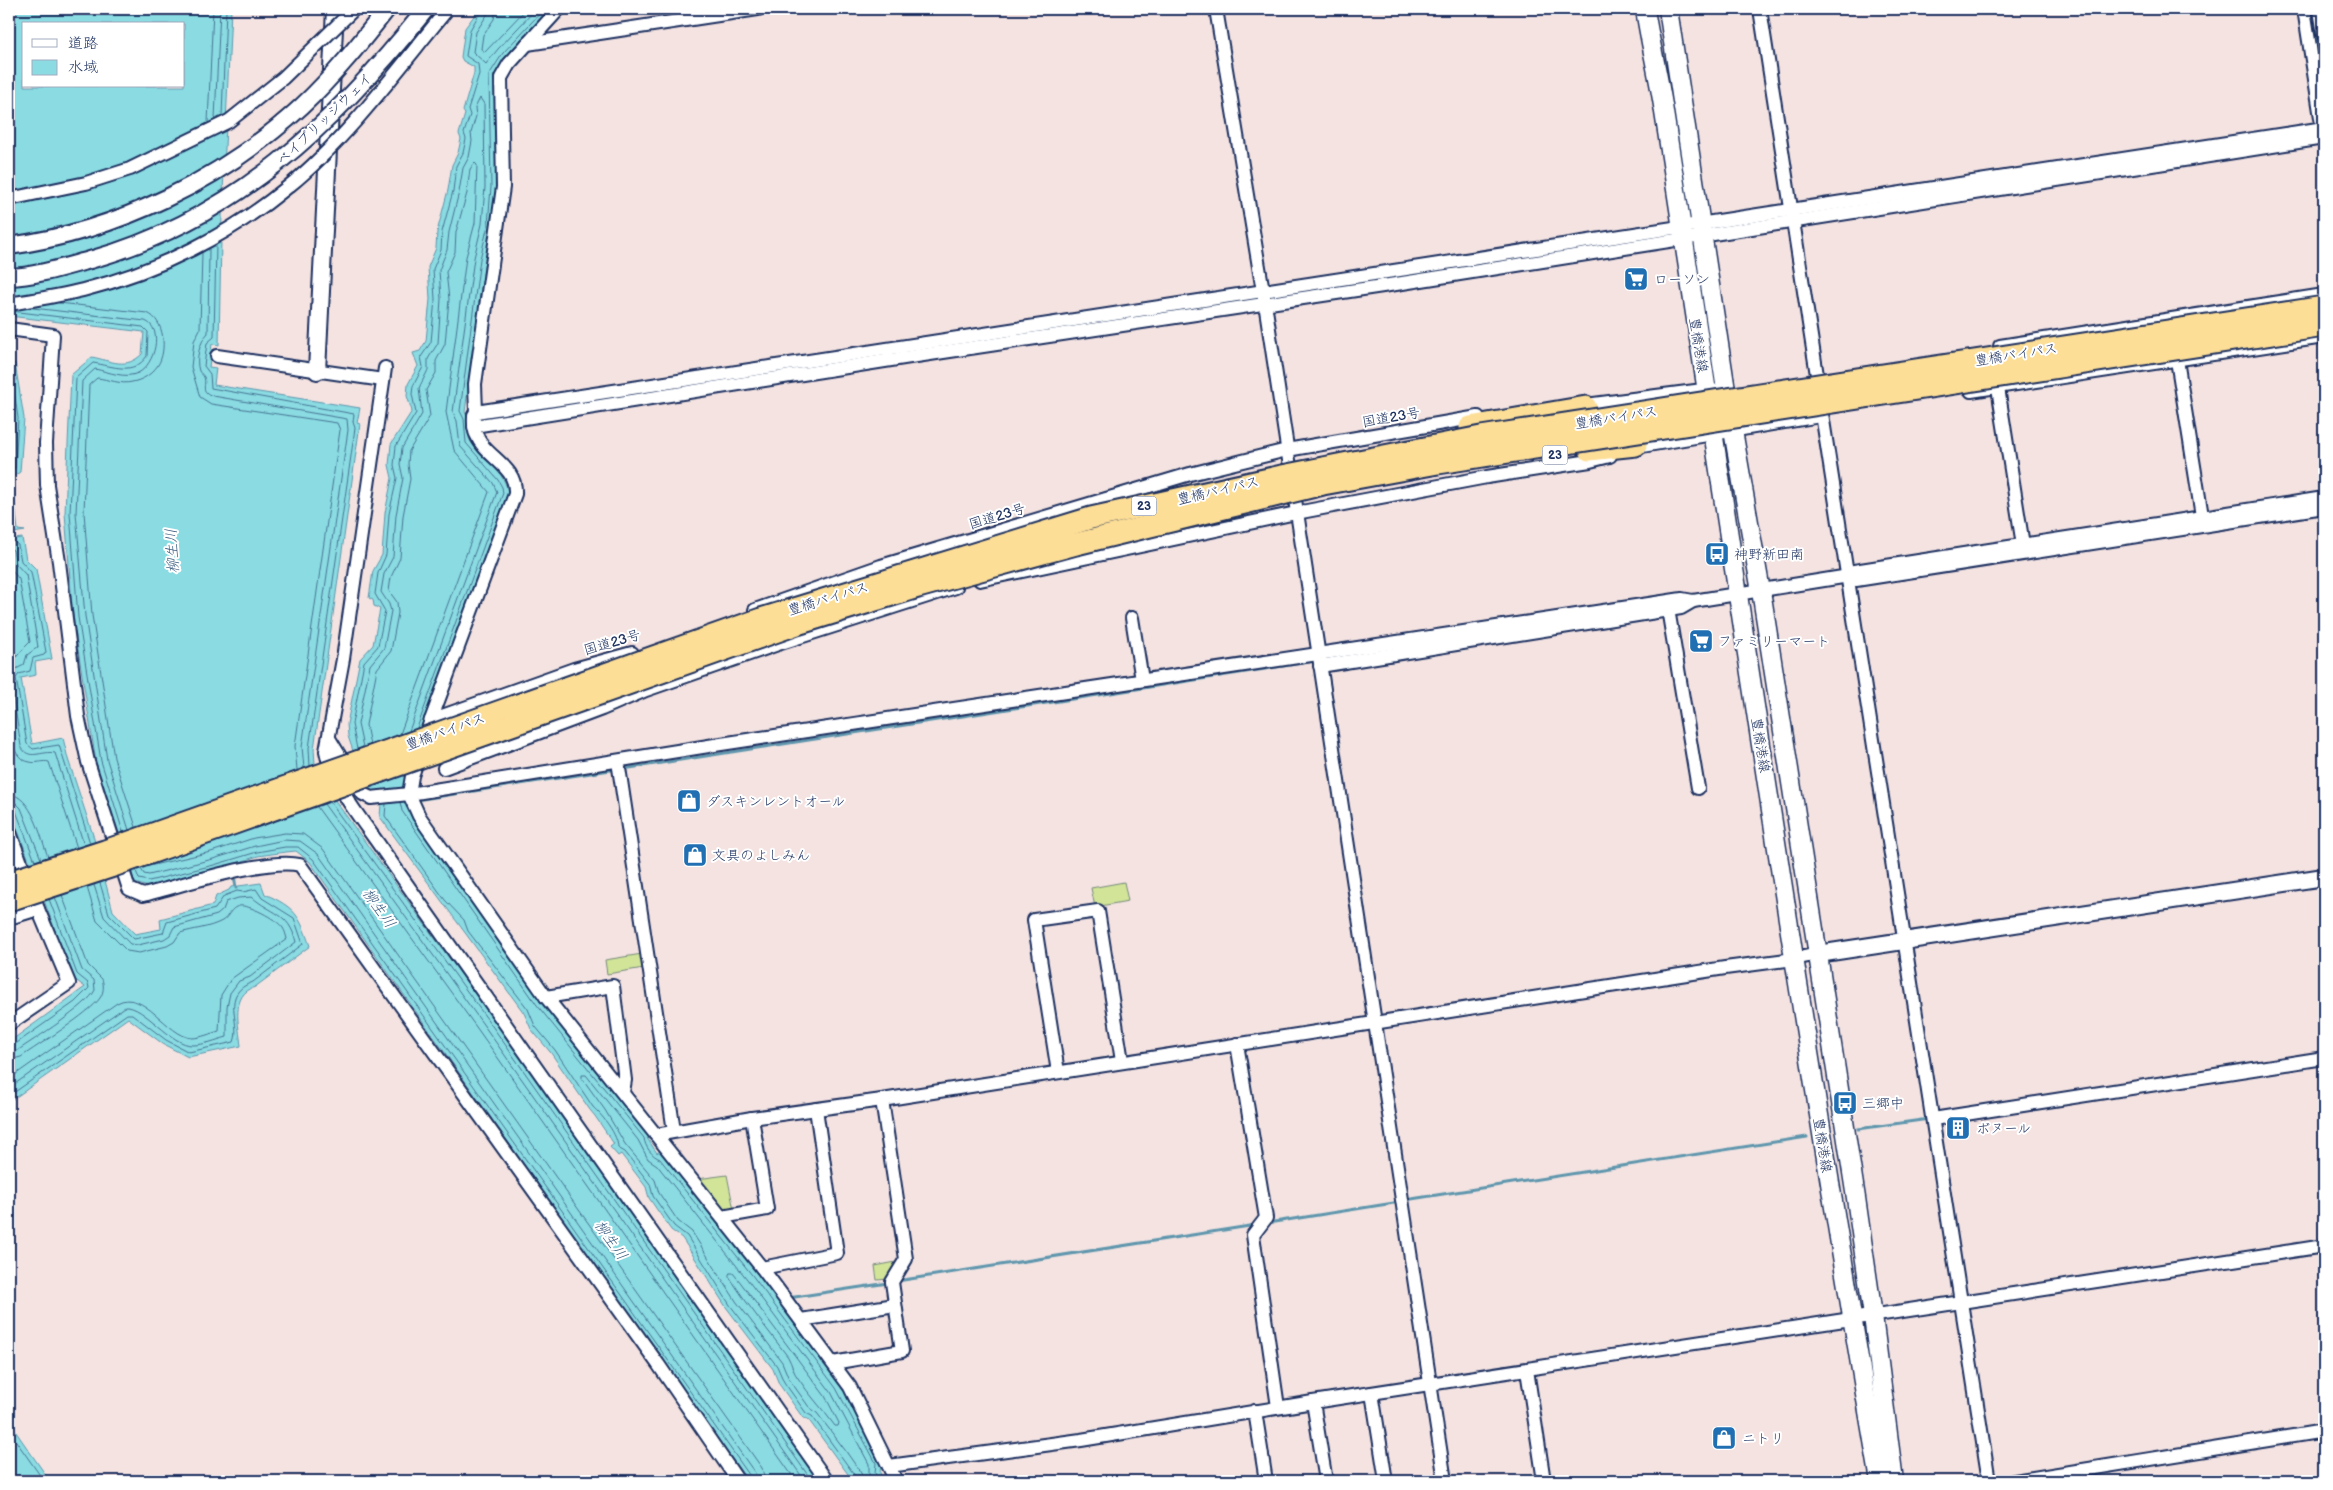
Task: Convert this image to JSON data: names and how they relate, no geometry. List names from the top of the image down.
{
  "streets": {
    "highway": ["豊橋バイパス", "23"],
    "main road": ["豊橋港線"],
    "street": ["ベイブリッジウェイ", "国道23号"]
  },
  "crossings": [
    ["豊橋バイパス", "23"],
    ["国道23号", "23"]
  ],
  "water": ["柳生川"],
  "places": {
    "supermarket": ["ローソン", "ファミリーマート"],
    "bus stop": ["神野新田南", "三郷中"],
    "shop": ["ダスキンレントオール", "文具のよしみん", "ニトリ"],
    "building": ["ボヌール"]
  },
  "legend": ["道路", "水域"]
}
